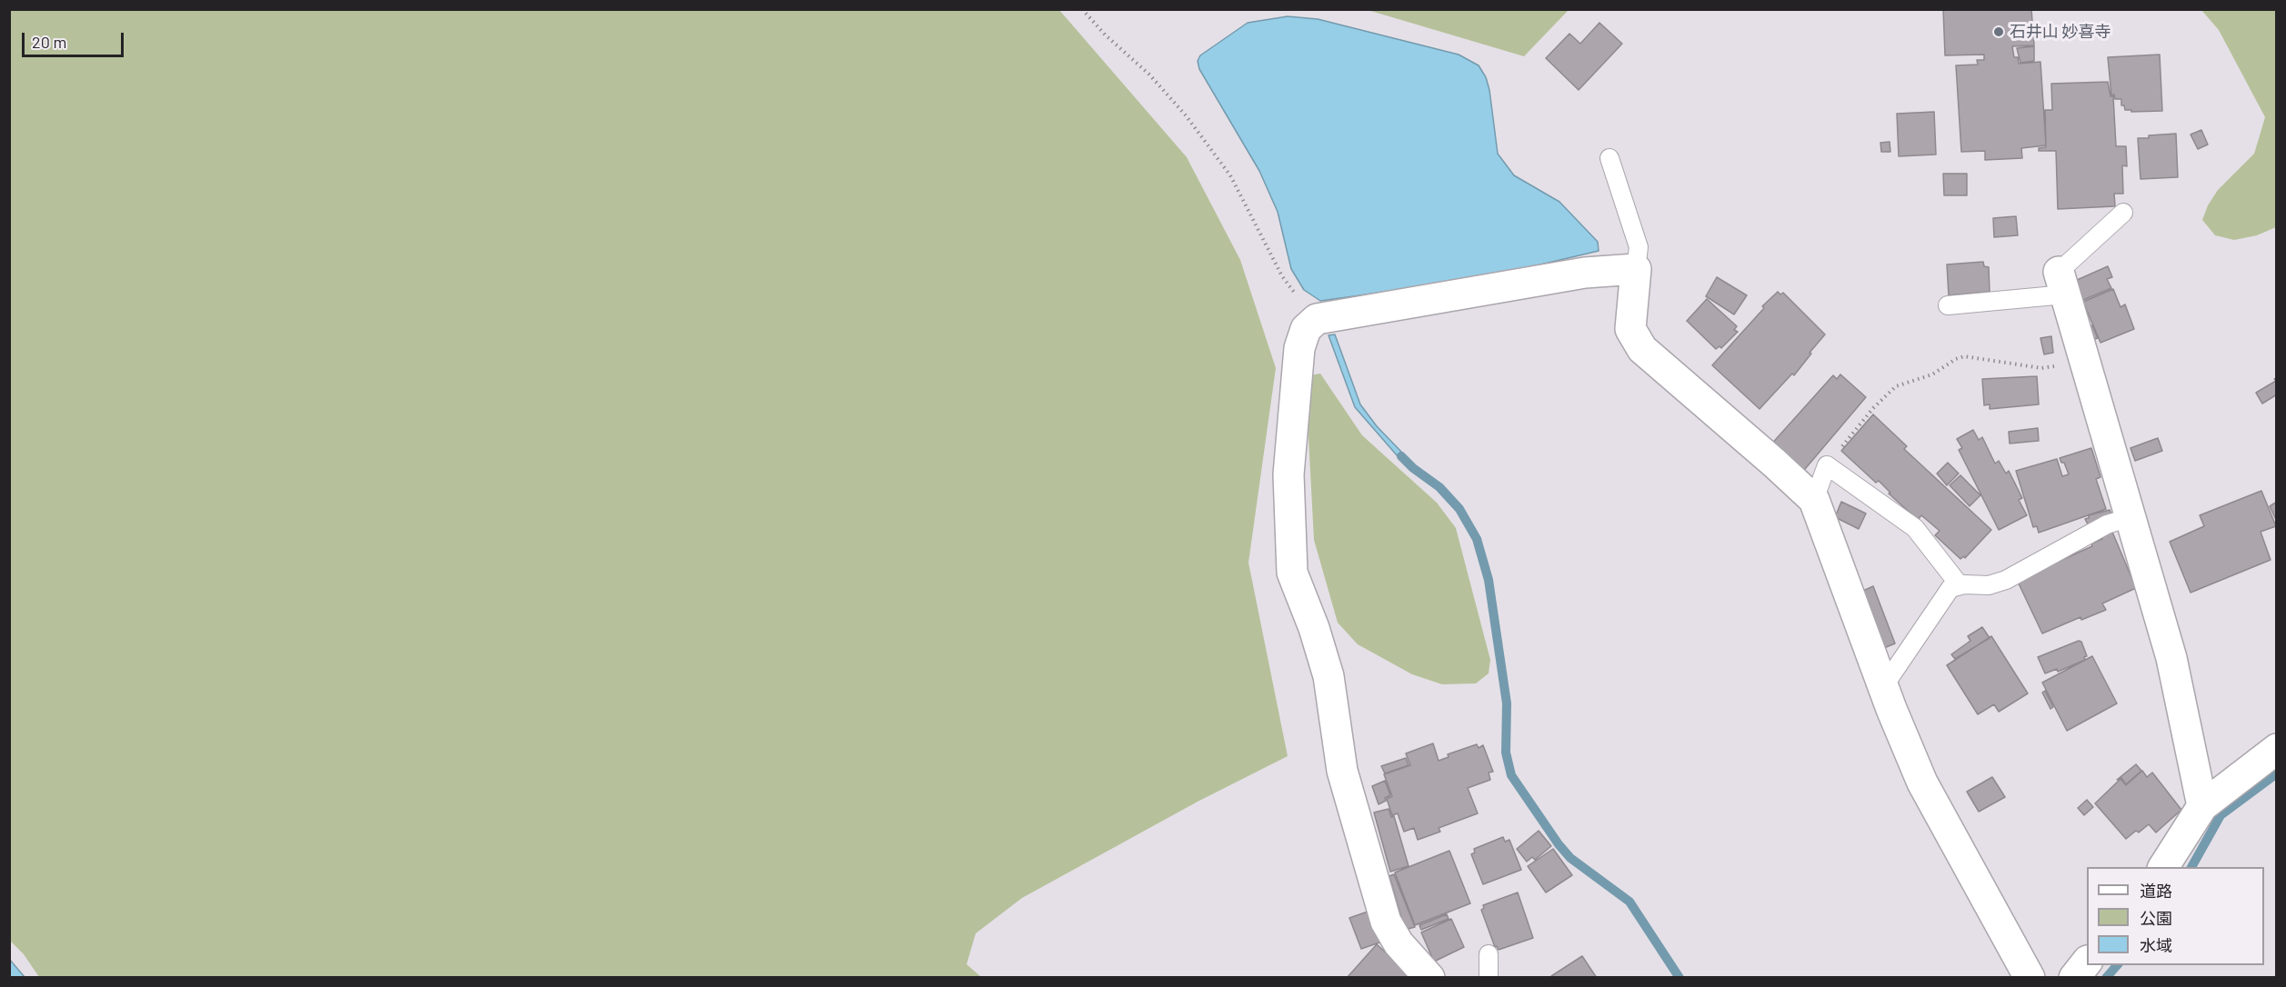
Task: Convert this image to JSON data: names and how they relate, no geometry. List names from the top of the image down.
{
  "places": ["石井山 妙喜寺"],
  "legend": ["道路", "公園", "水域"],
  "scale_bar": "20 m"
}
